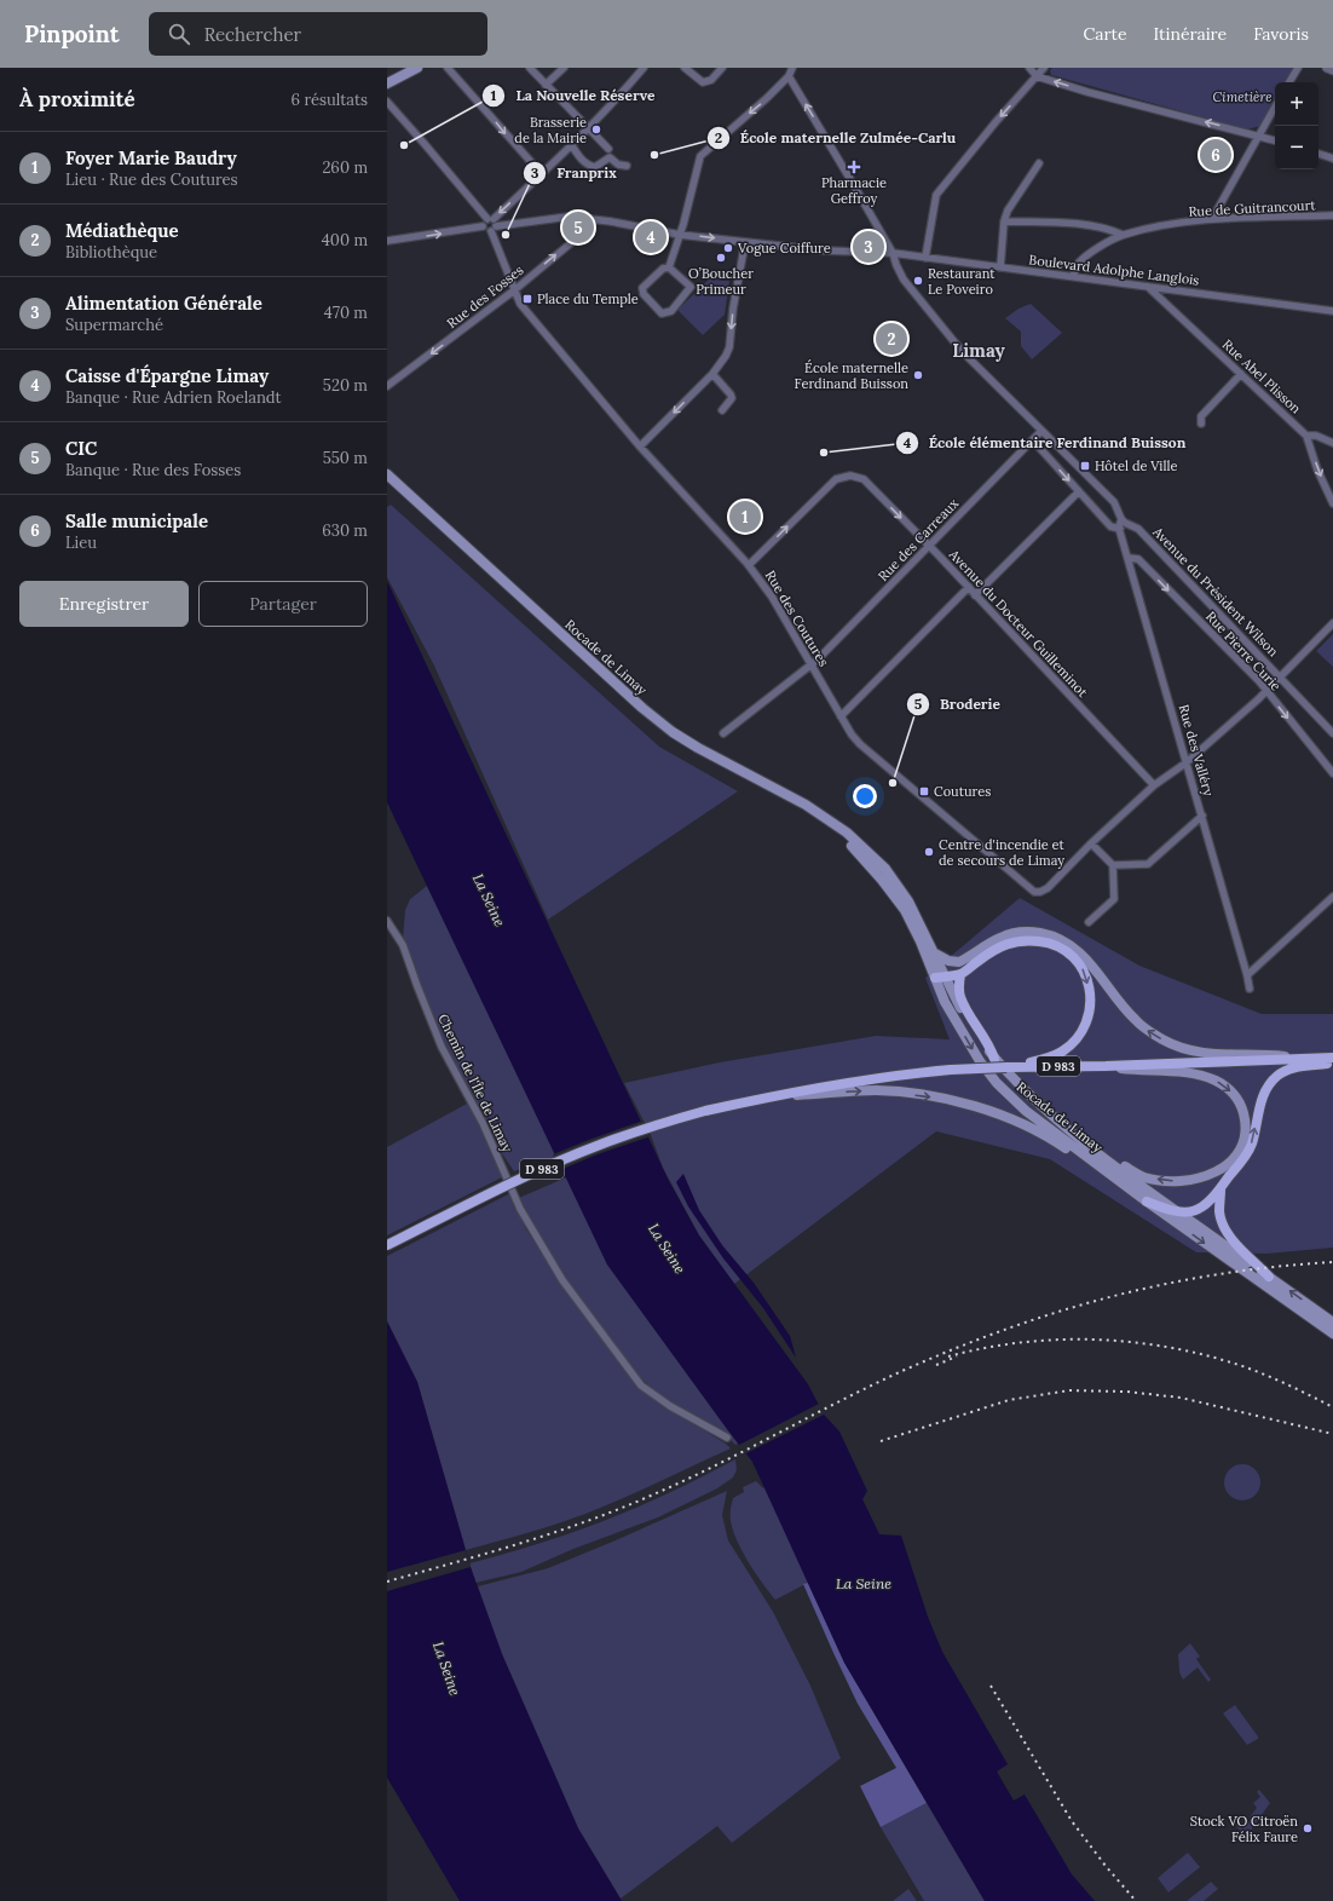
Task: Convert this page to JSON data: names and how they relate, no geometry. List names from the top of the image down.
{
  "streets": {
    "main road": ["Rocade de Limay", "D 983"],
    "street": [
      "Rue de Guitrancourt",
      "Boulevard Adolphe Langlois",
      "Rue des Fosses",
      "Rue Abel Plisson",
      "Rue des Carreaux",
      "Avenue du Président Wilson",
      "Rue des Coutures",
      "Avenue du Docteur Guilleminot",
      "Rue Pierre Curie",
      "Rue des Valléry",
      "Chemin de l'Île de Limay"
    ]
  },
  "crossings": [
    ["Rue de Guitrancourt", "Boulevard Adolphe Langlois"],
    ["Boulevard Adolphe Langlois", "Rue des Fosses"],
    ["Boulevard Adolphe Langlois", "Rue Abel Plisson"],
    ["Boulevard Adolphe Langlois", "Avenue du Président Wilson"],
    ["Boulevard Adolphe Langlois", "Rue des Coutures"],
    ["Rue des Fosses", "Rue des Coutures"],
    ["Rue des Carreaux", "Avenue du Président Wilson"],
    ["Rue des Carreaux", "Rue des Coutures"],
    ["Rue des Carreaux", "Avenue du Docteur Guilleminot"],
    ["Avenue du Président Wilson", "Rue des Valléry"],
    ["Rue des Coutures", "Avenue du Docteur Guilleminot"],
    ["Rue Pierre Curie", "Rue des Valléry"]
  ],
  "one_way": ["Rue Pierre Curie"],
  "districts": ["Limay"],
  "water": ["La Seine"],
  "parks": ["Cimetière"],
  "places": {
    "other": [
      "Brasserie de la Mairie",
      "La Nouvelle Réserve",
      "École maternelle Zulmée-Carlu",
      "Franprix",
      "Vogue Coiffure",
      "O’Boucher Primeur",
      "Restaurant Le Poveiro",
      "École maternelle Ferdinand Buisson",
      "École élémentaire Ferdinand Buisson",
      "Broderie",
      "Centre d'incendie et de secours de Limay",
      "Stock VO Citroën Félix Faure"
    ],
    "health": ["Pharmacie Geffroy"],
    "transit": ["Place du Temple", "Hôtel de Ville", "Coutures"]
  },
  "page": {
    "header": "Pinpoint",
    "search": "Rechercher",
    "nav": ["Carte", "Itinéraire", "Favoris"],
    "heading": ["À proximité", "6 résultats"],
    "map_buttons": ["+", "−"],
    "list": [
      {
        "mark": "1",
        "name": "Foyer Marie Baudry",
        "note": "Lieu · Rue des Coutures",
        "value": "260 m"
      },
      {
        "mark": "2",
        "name": "Médiathèque",
        "note": "Bibliothèque",
        "value": "400 m"
      },
      {
        "mark": "3",
        "name": "Alimentation Générale",
        "note": "Supermarché",
        "value": "470 m"
      },
      {
        "mark": "4",
        "name": "Caisse d'Épargne Limay",
        "note": "Banque · Rue Adrien Roelandt",
        "value": "520 m"
      },
      {
        "mark": "5",
        "name": "CIC",
        "note": "Banque · Rue des Fosses",
        "value": "550 m"
      },
      {
        "mark": "6",
        "name": "Salle municipale",
        "note": "Lieu",
        "value": "630 m"
      }
    ],
    "pins": [
      "6",
      "5",
      "4",
      "3",
      "2",
      "1"
    ],
    "buttons": ["Enregistrer", "Partager"]
  }
}
